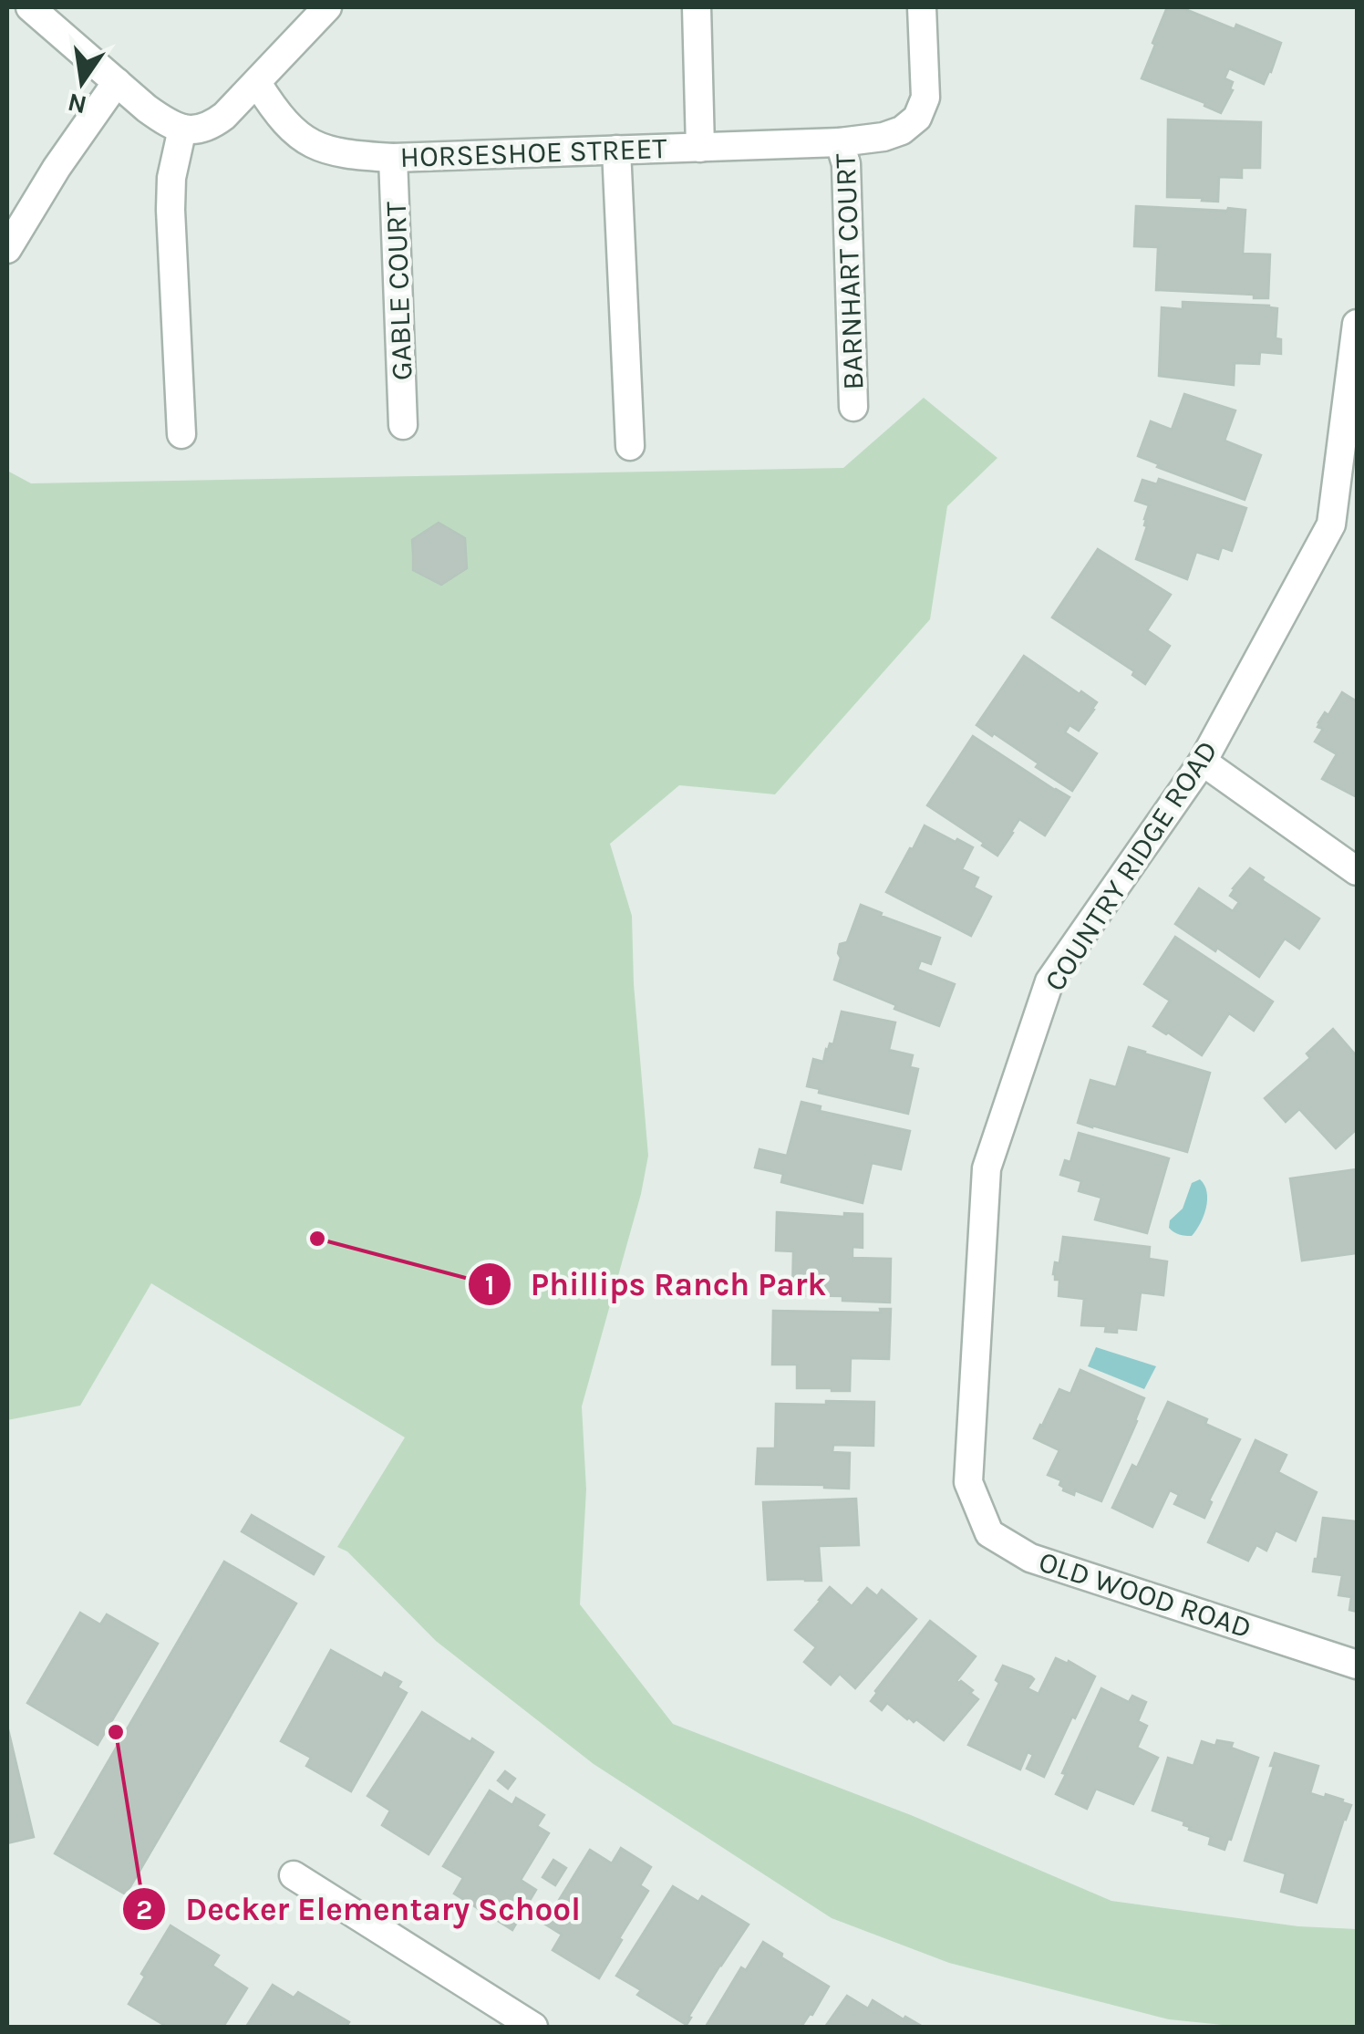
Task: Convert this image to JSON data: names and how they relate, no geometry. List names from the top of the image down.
{
  "streets": {
    "street": [
      "HORSESHOE STREET",
      "BARNHART COURT",
      "GABLE COURT",
      "COUNTRY RIDGE ROAD",
      "OLD WOOD ROAD"
    ]
  },
  "crossings": [
    ["HORSESHOE STREET", "BARNHART COURT"],
    ["HORSESHOE STREET", "GABLE COURT"],
    ["COUNTRY RIDGE ROAD", "OLD WOOD ROAD"]
  ],
  "places": ["Phillips Ranch Park", "Decker Elementary School"],
  "north": "bottom"
}
